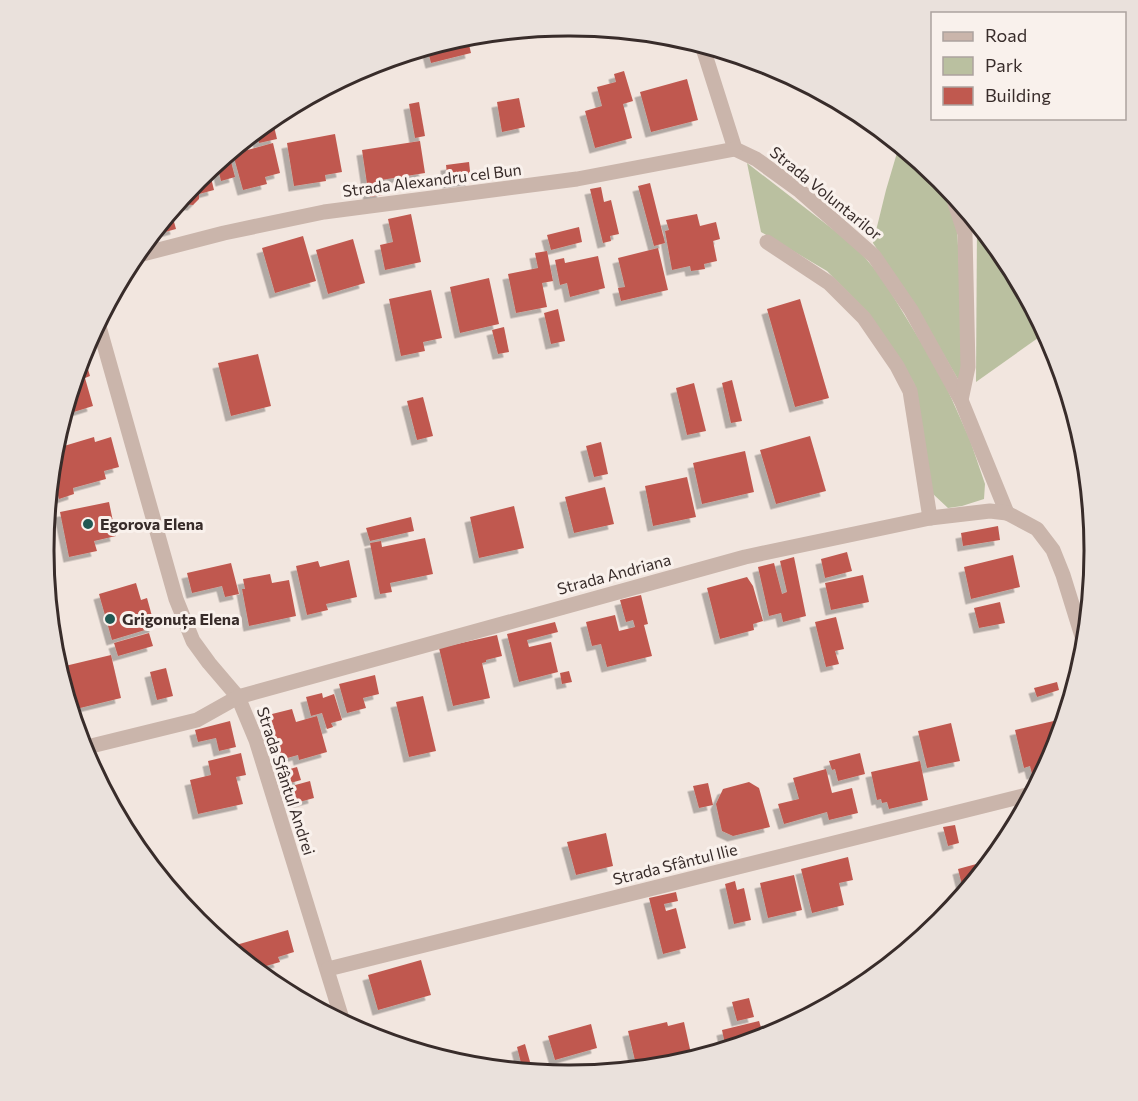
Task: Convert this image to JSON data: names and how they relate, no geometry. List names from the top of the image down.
{
  "streets": {
    "street": [
      "Strada Alexandru cel Bun",
      "Strada Voluntarilor",
      "Strada Andriana",
      "Strada Sfântul Andrei",
      "Strada Sfântul Ilie"
    ]
  },
  "crossings": [
    ["Strada Alexandru cel Bun", "Strada Voluntarilor"],
    ["Strada Voluntarilor", "Strada Andriana"],
    ["Strada Andriana", "Strada Sfântul Andrei"],
    ["Strada Sfântul Andrei", "Strada Sfântul Ilie"]
  ],
  "places": ["Egorova Elena", "Grigonuța Elena"],
  "legend": ["Road", "Park", "Building"]
}
